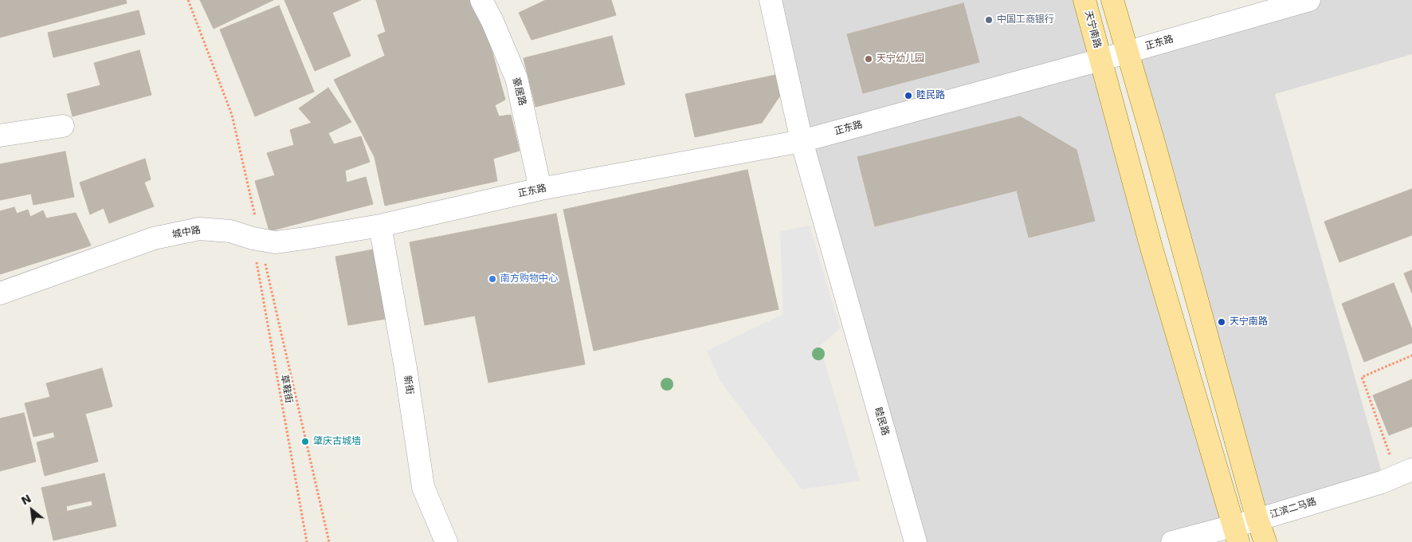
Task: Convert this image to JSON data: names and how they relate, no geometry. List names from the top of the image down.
{
  "streets": {
    "main road": ["天宁南路"],
    "street": [
      "正东路",
      "豪居路",
      "城中路",
      "新街",
      "睦民路",
      "江滨二马路"
    ],
    "path": ["草鞋街"]
  },
  "crossings": [
    ["天宁南路", "正东路"],
    ["天宁南路", "江滨二马路"],
    ["正东路", "豪居路"],
    ["正东路", "城中路"],
    ["正东路", "新街"],
    ["正东路", "睦民路"],
    ["城中路", "新街"],
    ["城中路", "草鞋街"]
  ],
  "places": [
    "中国工商银行",
    "天宁幼儿园",
    "睦民路",
    "南方购物中心",
    "天宁南路",
    "肇庆古城墙"
  ],
  "north": "top left"
}
